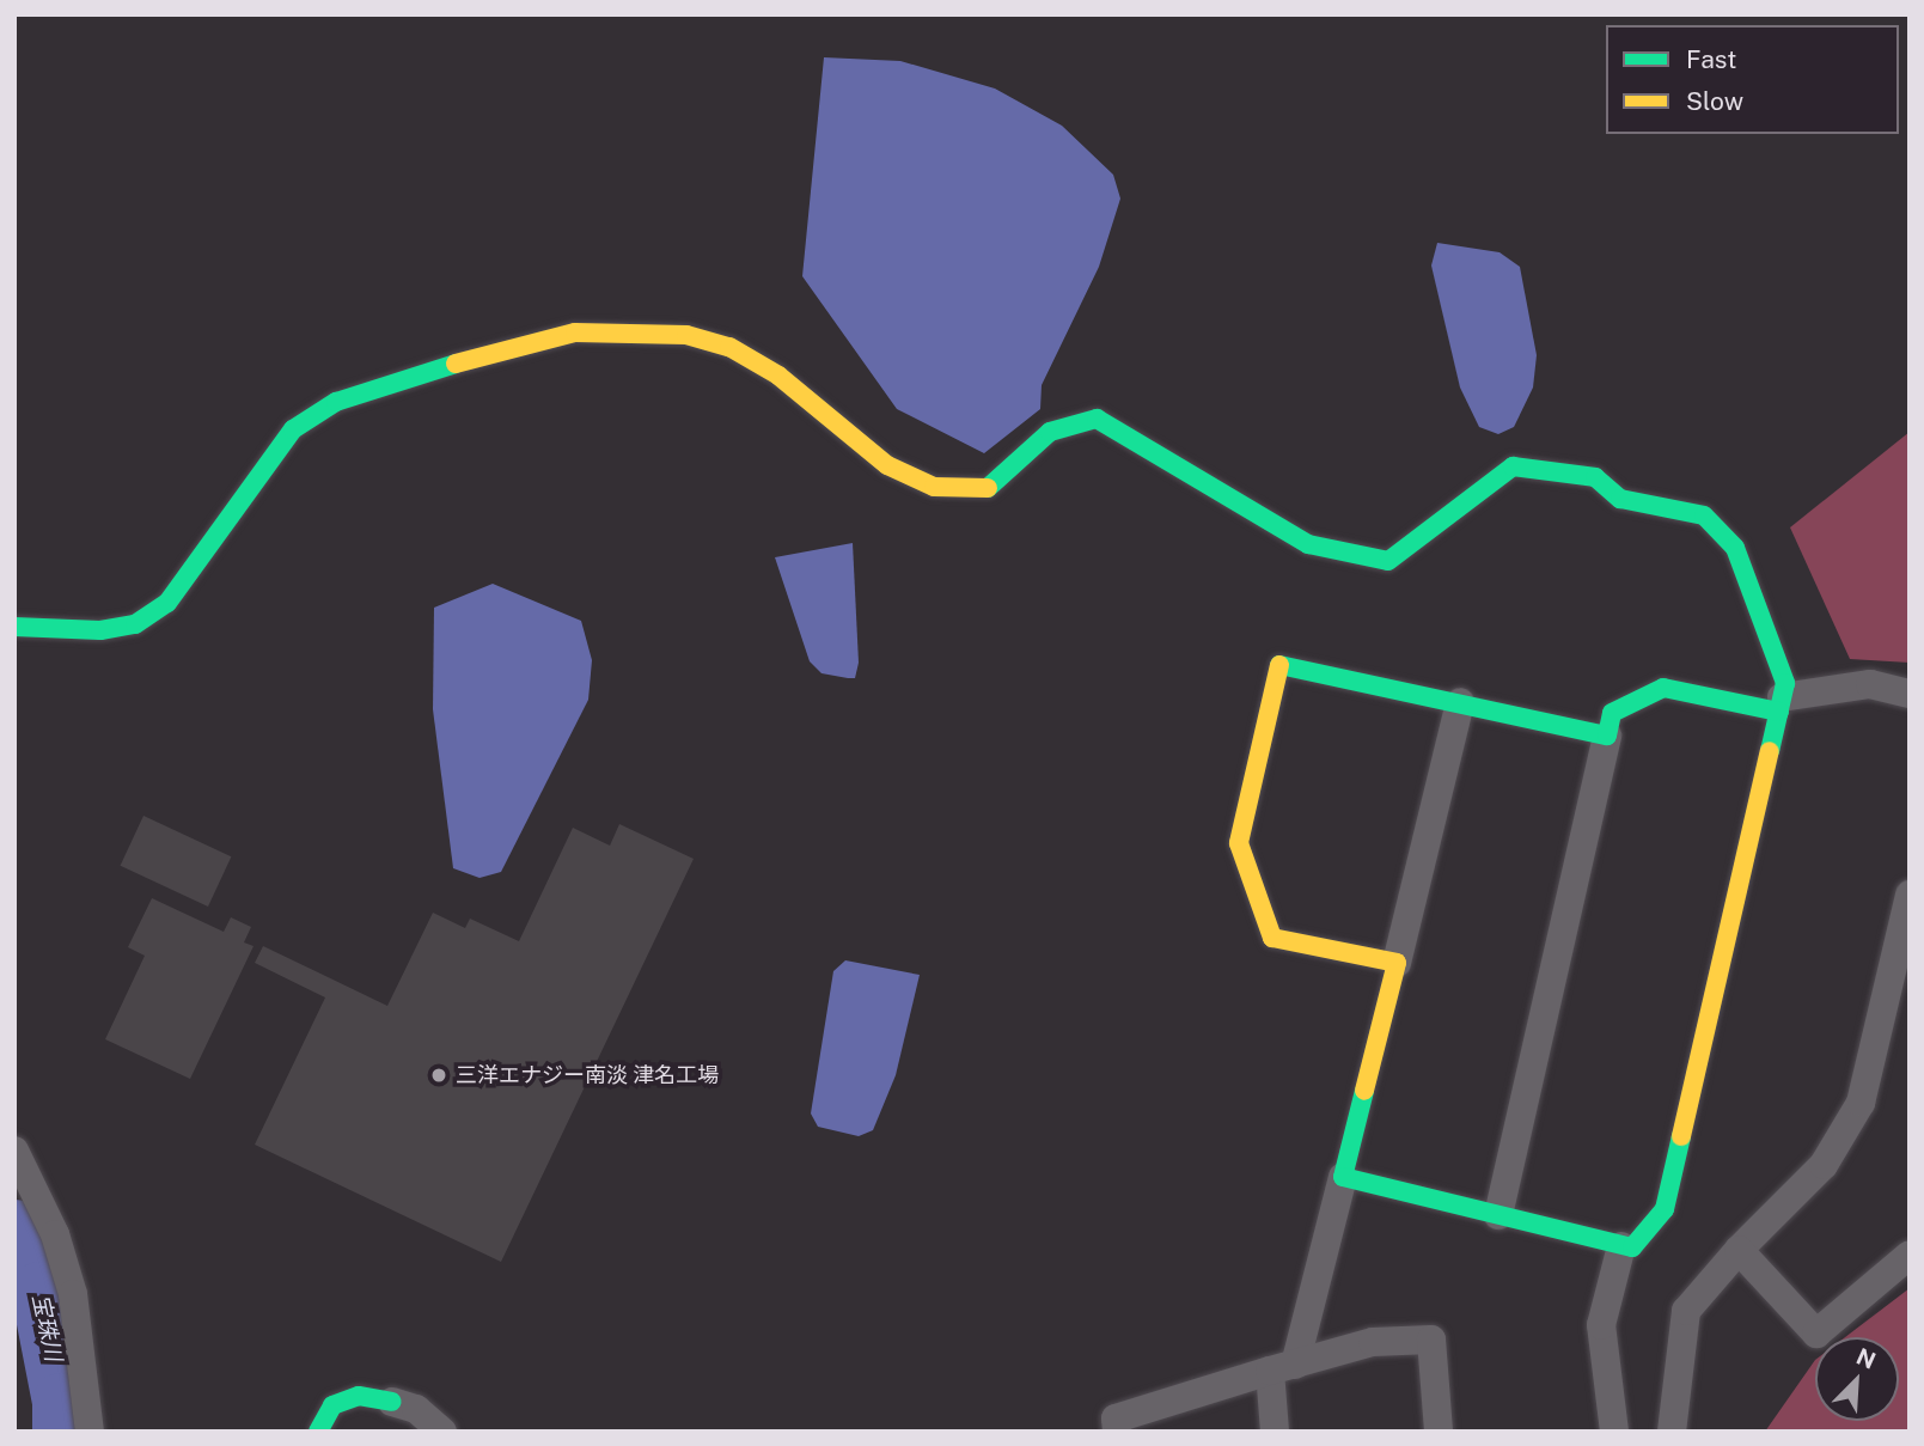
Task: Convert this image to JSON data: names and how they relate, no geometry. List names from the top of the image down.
{
  "water": ["宝珠川"],
  "places": ["三洋エナジー南淡 津名工場"],
  "legend": ["Fast", "Slow"],
  "north": "top right"
}
